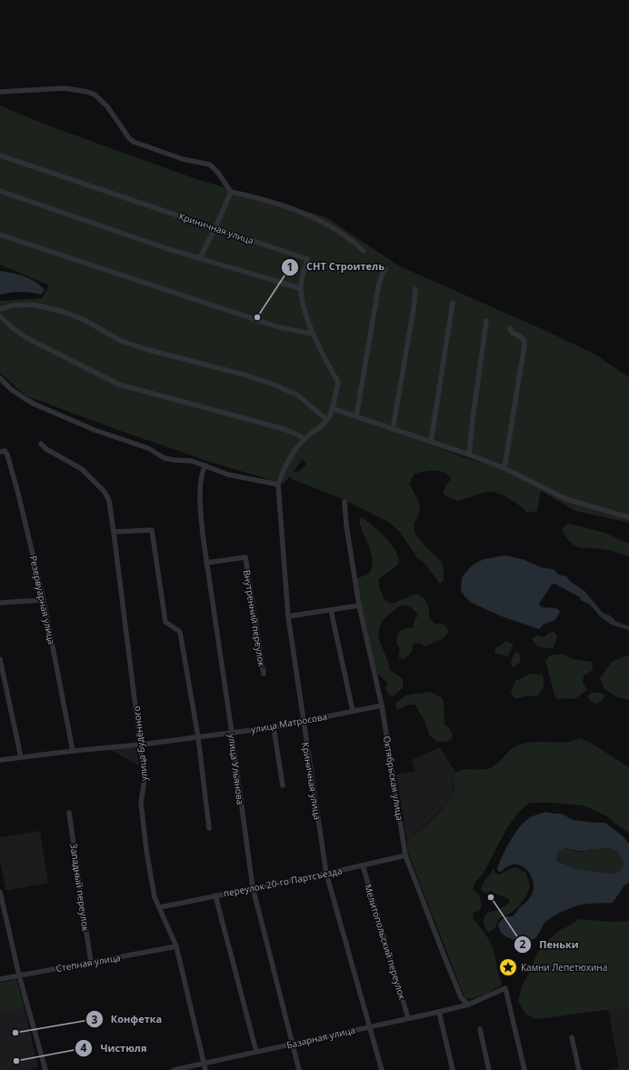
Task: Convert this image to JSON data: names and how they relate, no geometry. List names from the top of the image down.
{
  "streets": {
    "street": [
      "Криничная улица",
      "Резервуарная улица",
      "Внутренний переулок",
      "улица Матросова",
      "улица Будённого",
      "улица Ульянова",
      "Октябрьская улица",
      "переулок 20-го Партсъезда",
      "Западный переулок",
      "Мелитопольский переулок",
      "Степная улица",
      "Базарная улица"
    ]
  },
  "crossings": [
    ["Криничная улица", "улица Матросова"],
    ["Криничная улица", "переулок 20-го Партсъезда"],
    ["Криничная улица", "Базарная улица"],
    ["Резервуарная улица", "улица Матросова"],
    ["Внутренний переулок", "улица Ульянова"],
    ["улица Матросова", "улица Будённого"],
    ["улица Матросова", "улица Ульянова"],
    ["улица Матросова", "Октябрьская улица"],
    ["улица Будённого", "переулок 20-го Партсъезда"],
    ["улица Будённого", "Степная улица"],
    ["улица Будённого", "Базарная улица"],
    ["улица Ульянова", "переулок 20-го Партсъезда"],
    ["улица Ульянова", "Базарная улица"],
    ["Октябрьская улица", "переулок 20-го Партсъезда"],
    ["Октябрьская улица", "Базарная улица"],
    ["переулок 20-го Партсъезда", "Мелитопольский переулок"],
    ["Западный переулок", "Степная улица"],
    ["Мелитопольский переулок", "Базарная улица"]
  ],
  "places": {
    "other": [
      "СНТ Строитель",
      "Пеньки",
      "Конфетка",
      "Чистюля"
    ],
    "place": ["Камни Лепетюхина"]
  }
}
